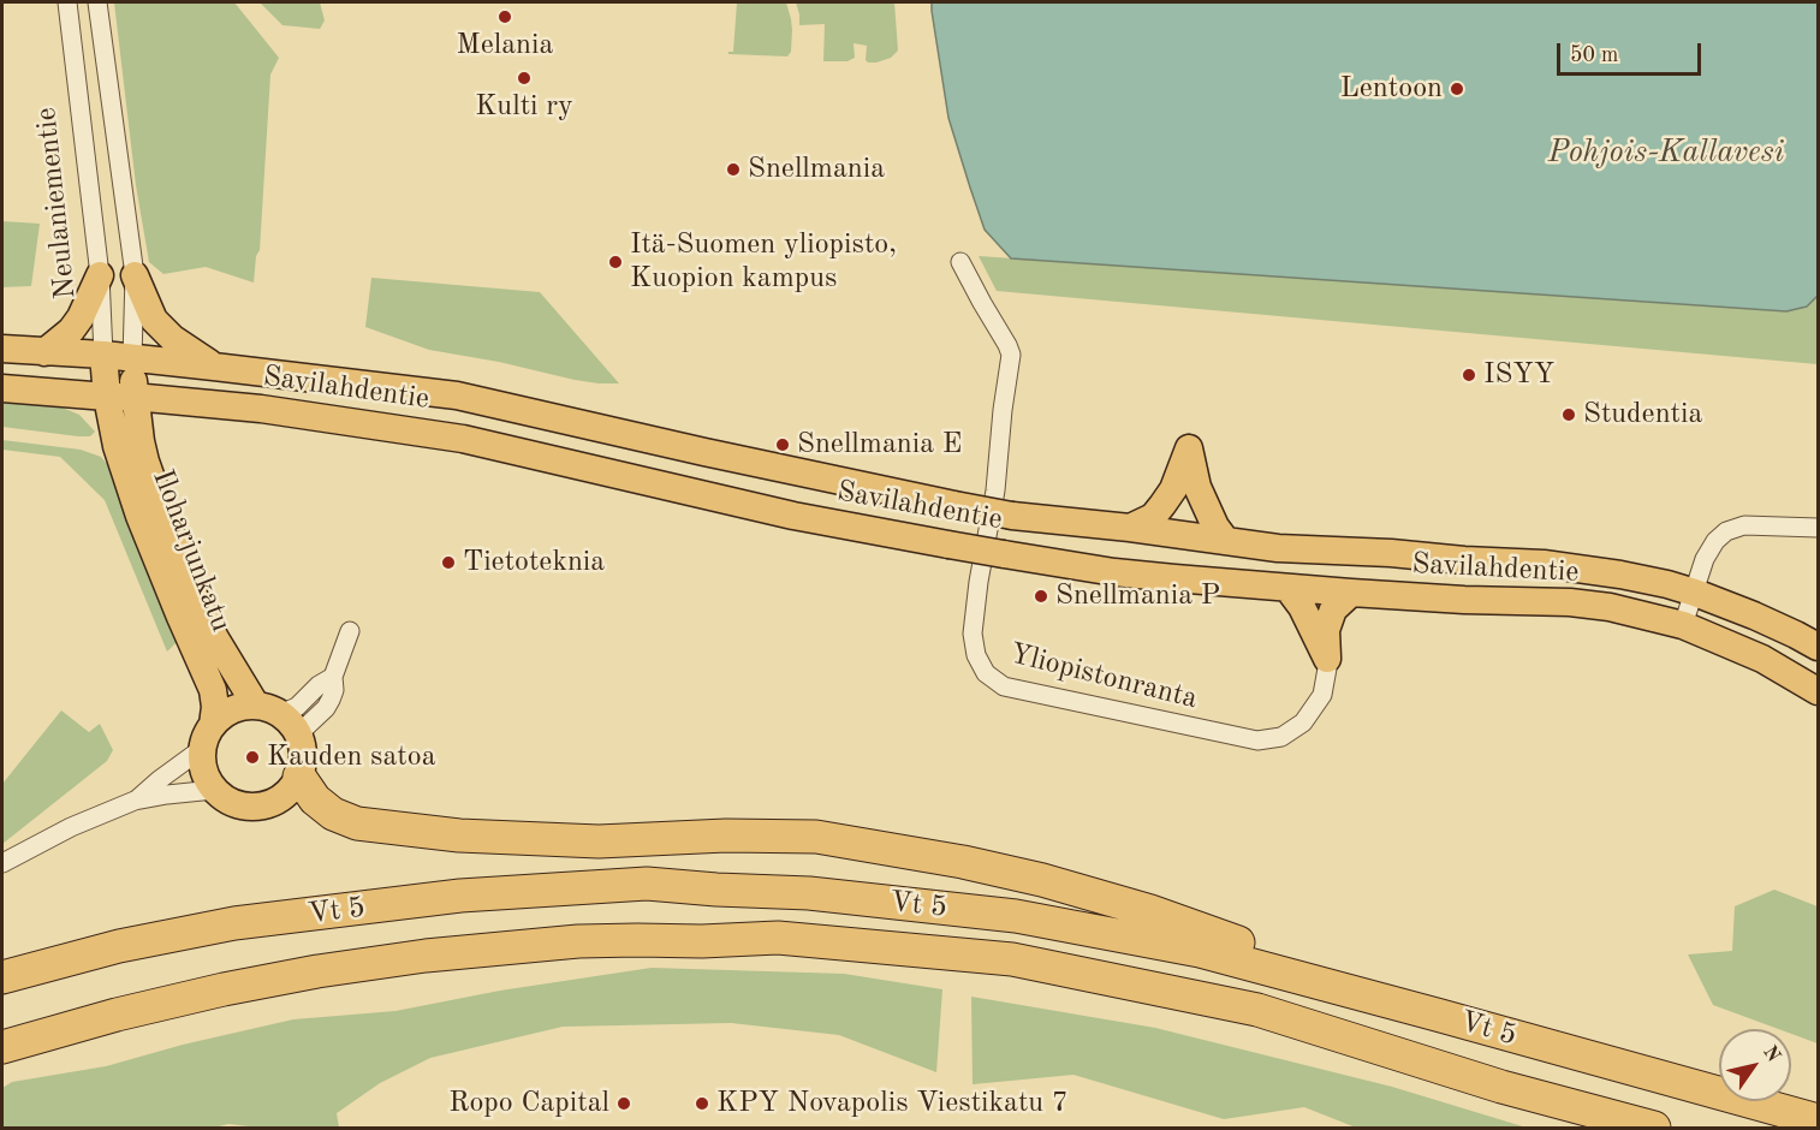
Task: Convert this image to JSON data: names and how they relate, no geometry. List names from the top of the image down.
{
  "streets": {
    "highway": ["Vt 5"],
    "main road": ["Neulaniementie", "Savilahdentie", "Iloharjunkatu"],
    "street": ["Yliopistonranta"]
  },
  "crossings": [
    ["Neulaniementie", "Savilahdentie"],
    ["Neulaniementie", "Iloharjunkatu"],
    ["Savilahdentie", "Iloharjunkatu"]
  ],
  "water": ["Pohjois-Kallavesi"],
  "places": [
    "Melania",
    "Kulti ry",
    "Lentoon",
    "Snellmania",
    "Itä-Suomen yliopisto, Kuopion kampus",
    "ISYY",
    "Studentia",
    "Snellmania E",
    "Tietoteknia",
    "Snellmania P",
    "Kauden satoa",
    "Ropo Capital",
    "KPY Novapolis Viestikatu 7"
  ],
  "scale_bar": "50 m",
  "north": "top right"
}
